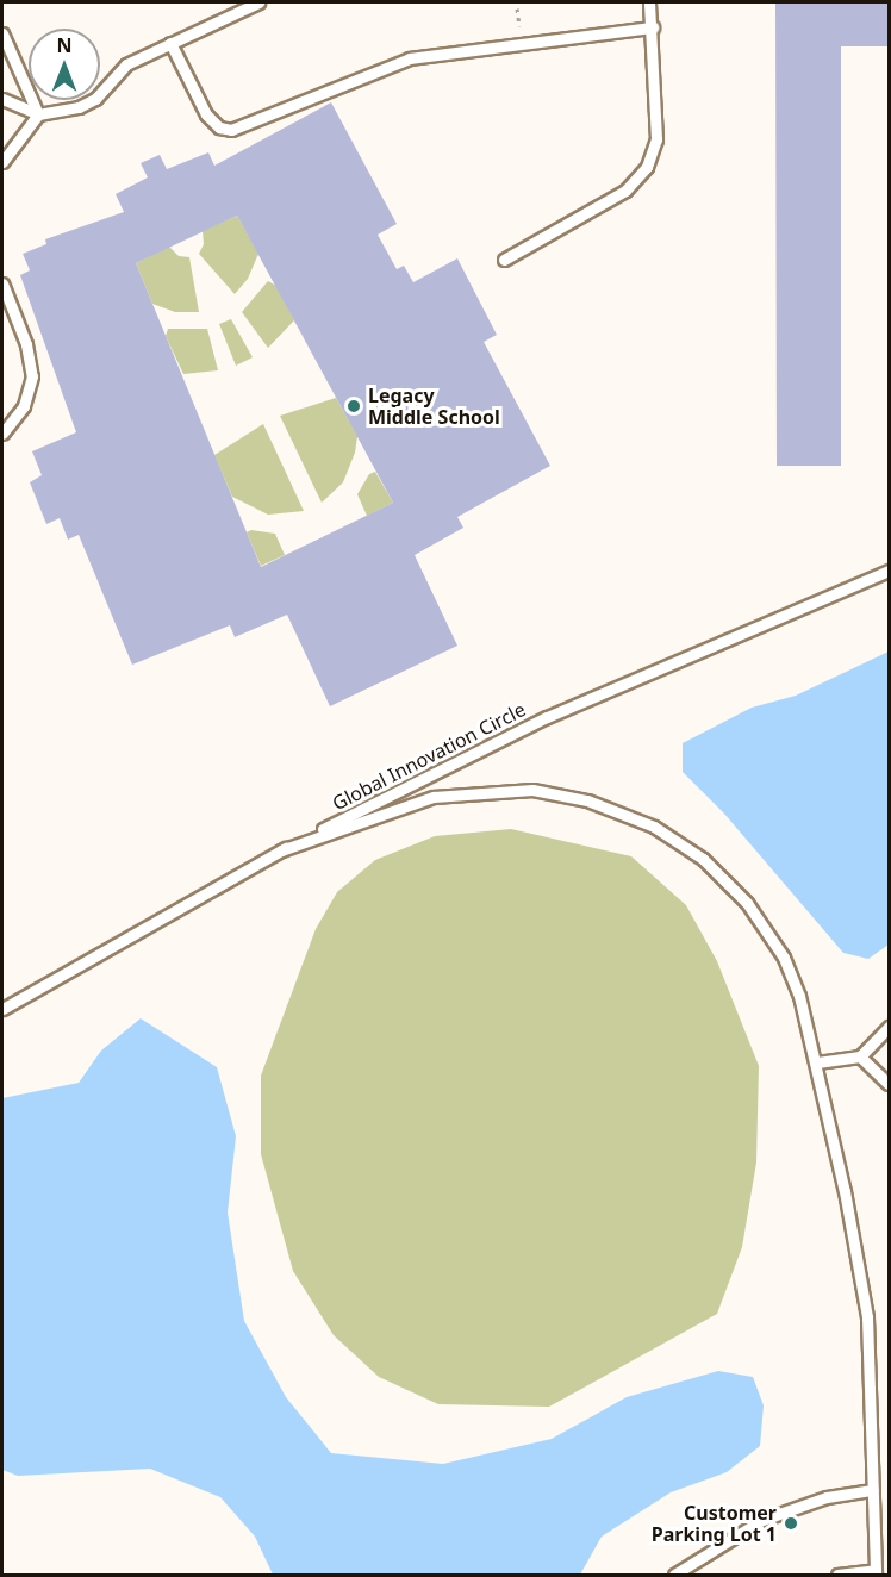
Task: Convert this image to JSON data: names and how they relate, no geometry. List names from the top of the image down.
{
  "streets": {
    "lane": ["Global Innovation Circle"]
  },
  "places": ["Legacy Middle School", "Customer Parking Lot 1"],
  "north": "top"
}
